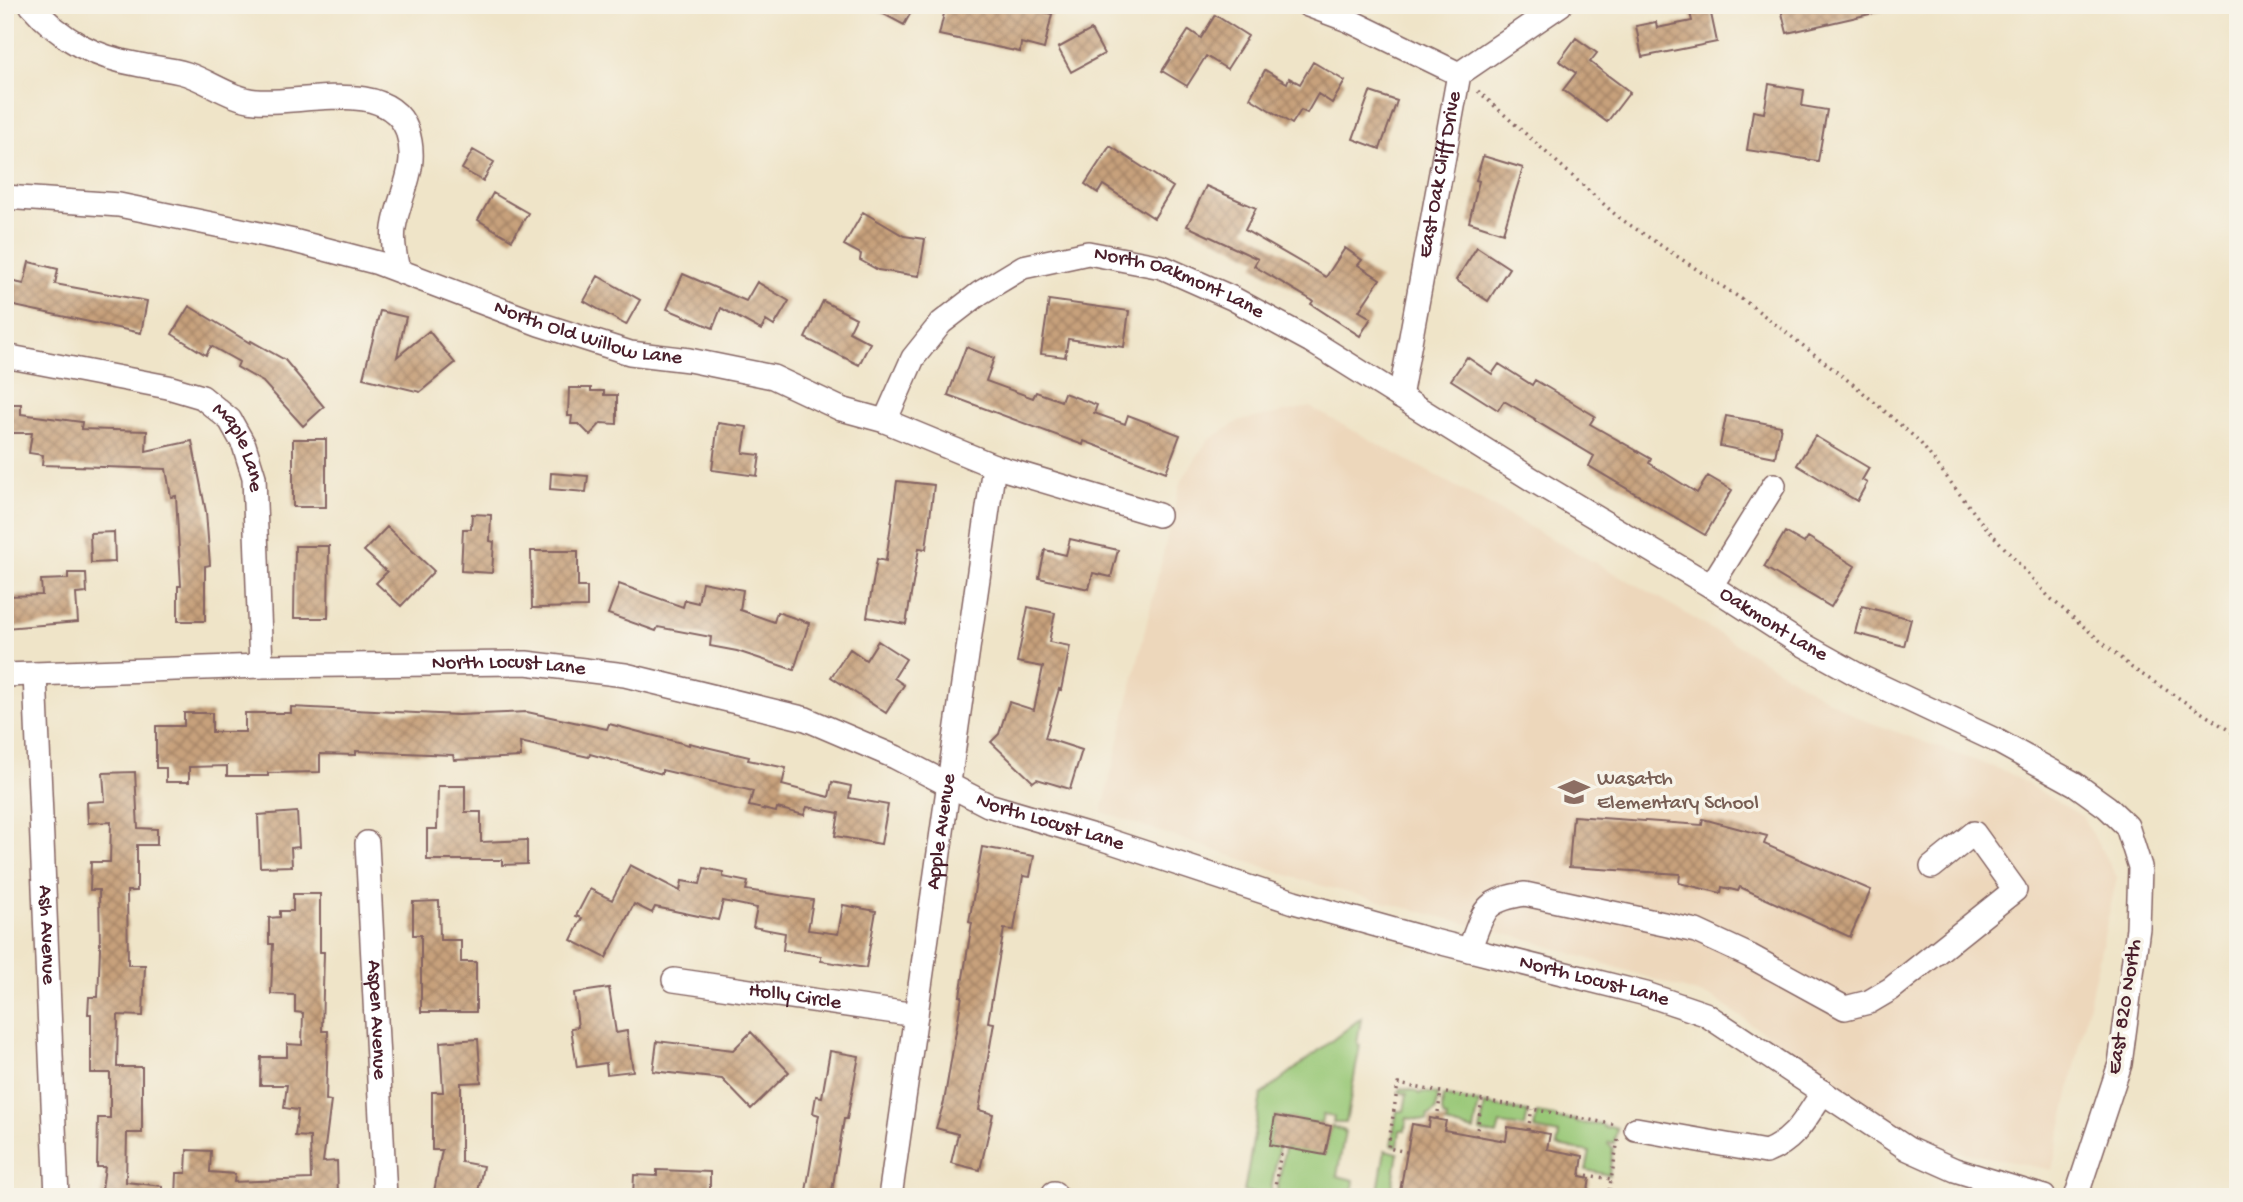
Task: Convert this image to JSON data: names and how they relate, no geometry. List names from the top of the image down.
{
  "streets": {
    "street": [
      "East Oak Cliff Drive",
      "North Oakmont Lane",
      "North Old Willow Lane",
      "Maple Lane",
      "Oakmont Lane",
      "North Locust Lane",
      "Apple Avenue",
      "Ash Avenue",
      "Holly Circle",
      "East 820 North",
      "Aspen Avenue"
    ]
  },
  "crossings": [
    ["East Oak Cliff Drive", "North Oakmont Lane"],
    ["East Oak Cliff Drive", "Oakmont Lane"],
    ["North Oakmont Lane", "North Old Willow Lane"],
    ["North Oakmont Lane", "Oakmont Lane"],
    ["North Old Willow Lane", "Apple Avenue"],
    ["Maple Lane", "North Locust Lane"],
    ["Oakmont Lane", "East 820 North"],
    ["North Locust Lane", "Apple Avenue"],
    ["North Locust Lane", "Ash Avenue"],
    ["Apple Avenue", "Holly Circle"]
  ],
  "places": {
    "school or university": ["Wasatch Elementary School"]
  }
}
